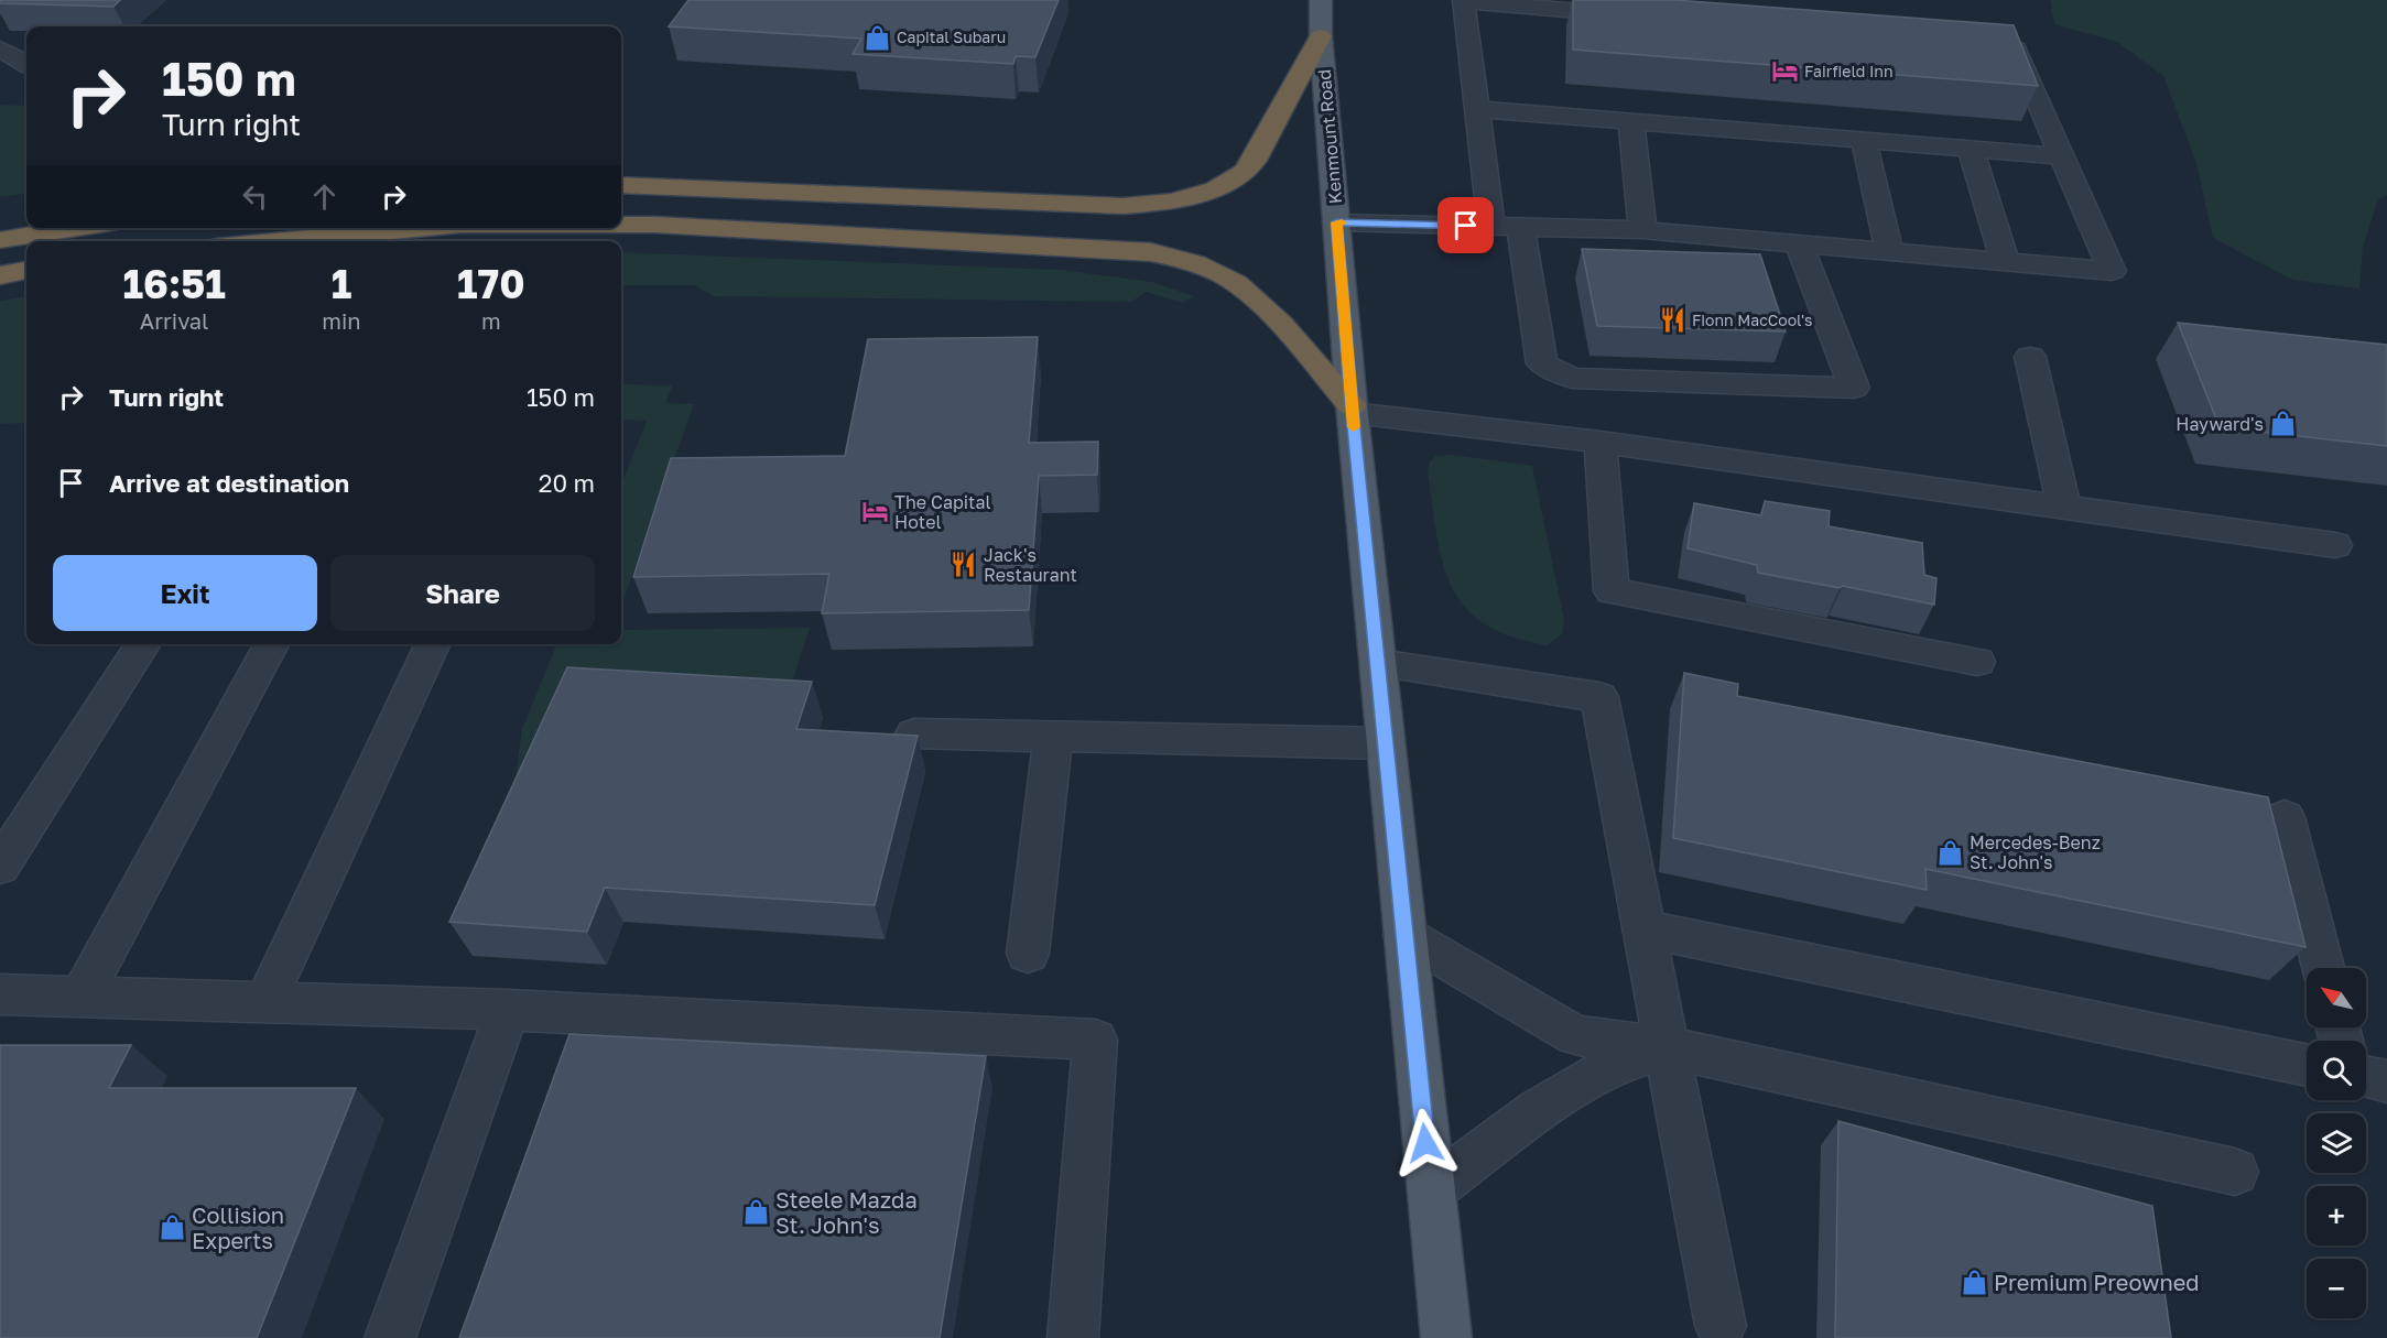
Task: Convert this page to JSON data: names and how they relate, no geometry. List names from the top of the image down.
{
  "streets": {
    "main road": ["Kenmount Road"]
  },
  "places": {
    "shop": [
      "Capital Subaru",
      "Hayward's",
      "Mercedes-Benz St. John's",
      "Steele Mazda St. John's",
      "Collision Experts",
      "Premium Preowned"
    ],
    "hotel": ["Fairfield Inn", "The Capital Hotel"],
    "restaurant": ["Fionn MacCool's", "Jack's Restaurant"]
  },
  "north": "top left",
  "page": {
    "turn": ["150 m", "Turn right"],
    "eta": [
      "16:51",
      "Arrival",
      "1",
      "min",
      "170",
      "m"
    ],
    "list": [
      {
        "name": "Turn right",
        "value": "150 m"
      },
      {
        "name": "Arrive at destination",
        "value": "20 m"
      }
    ],
    "buttons": ["Exit", "Share"],
    "map_buttons": ["+", "−"]
  }
}
